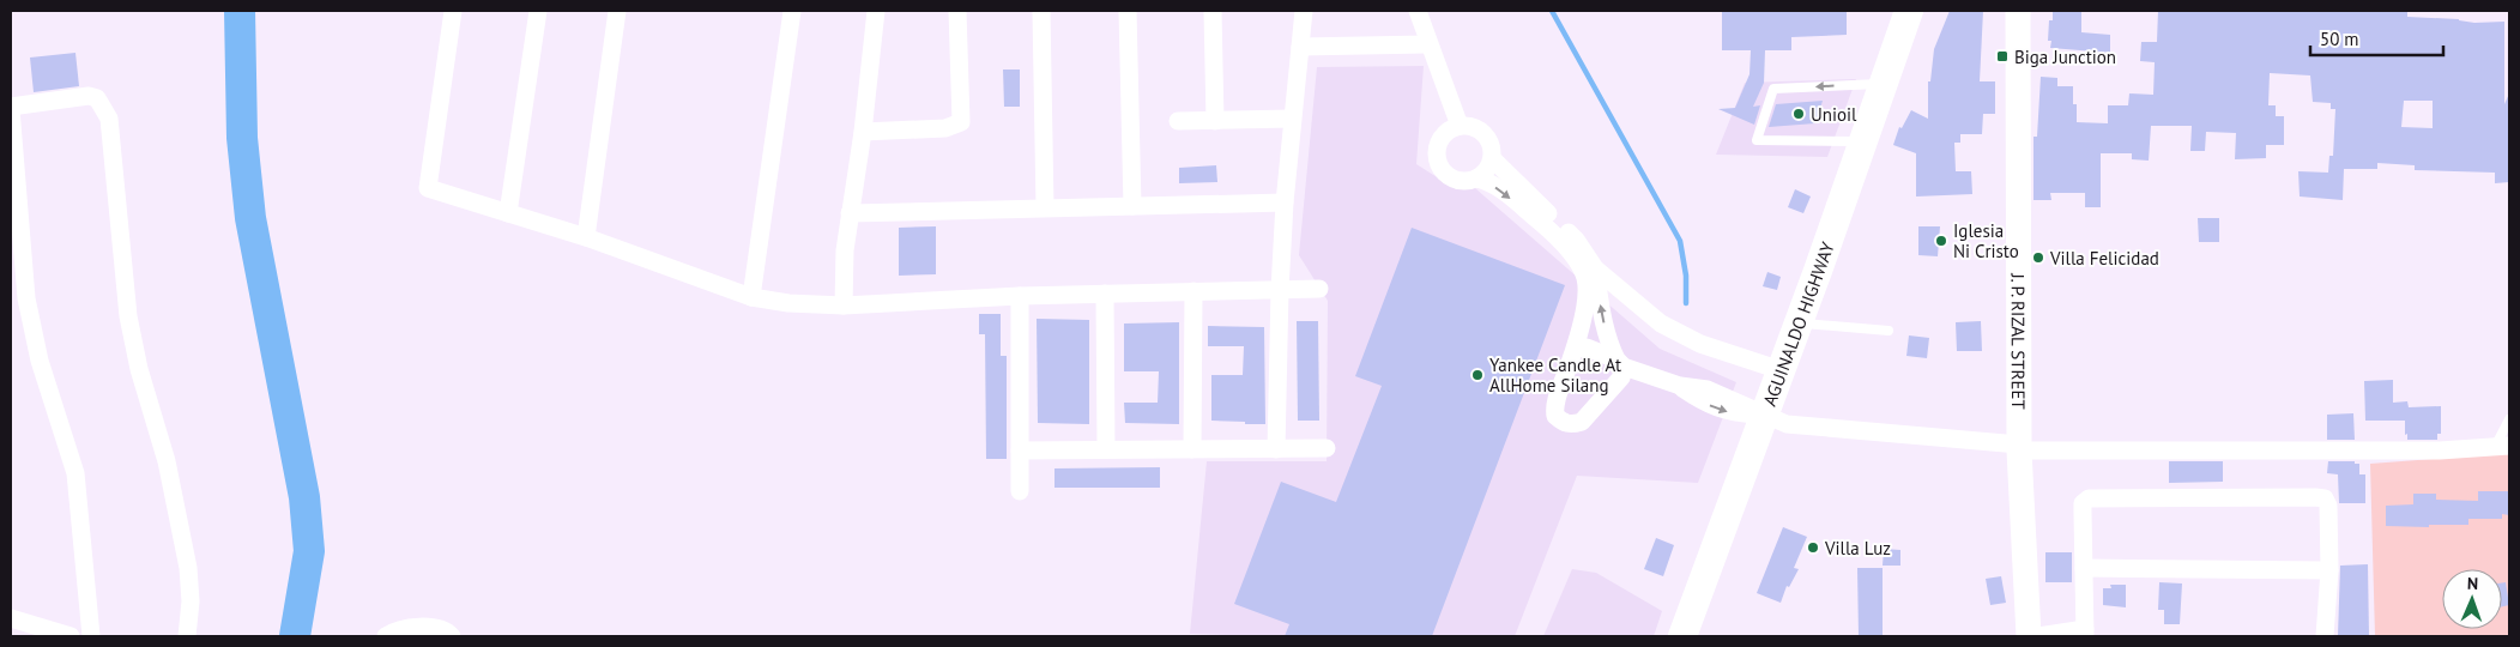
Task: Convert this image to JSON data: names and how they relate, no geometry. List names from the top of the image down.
{
  "streets": {
    "main road": ["AGUINALDO HIGHWAY", "J. P. RIZAL STREET"]
  },
  "places": {
    "transit": ["Biga Junction"],
    "other": [
      "Unioil",
      "Iglesia Ni Cristo",
      "Villa Felicidad",
      "Yankee Candle At AllHome Silang",
      "Villa Luz"
    ]
  },
  "scale_bar": "50 m",
  "north": "top"
}
